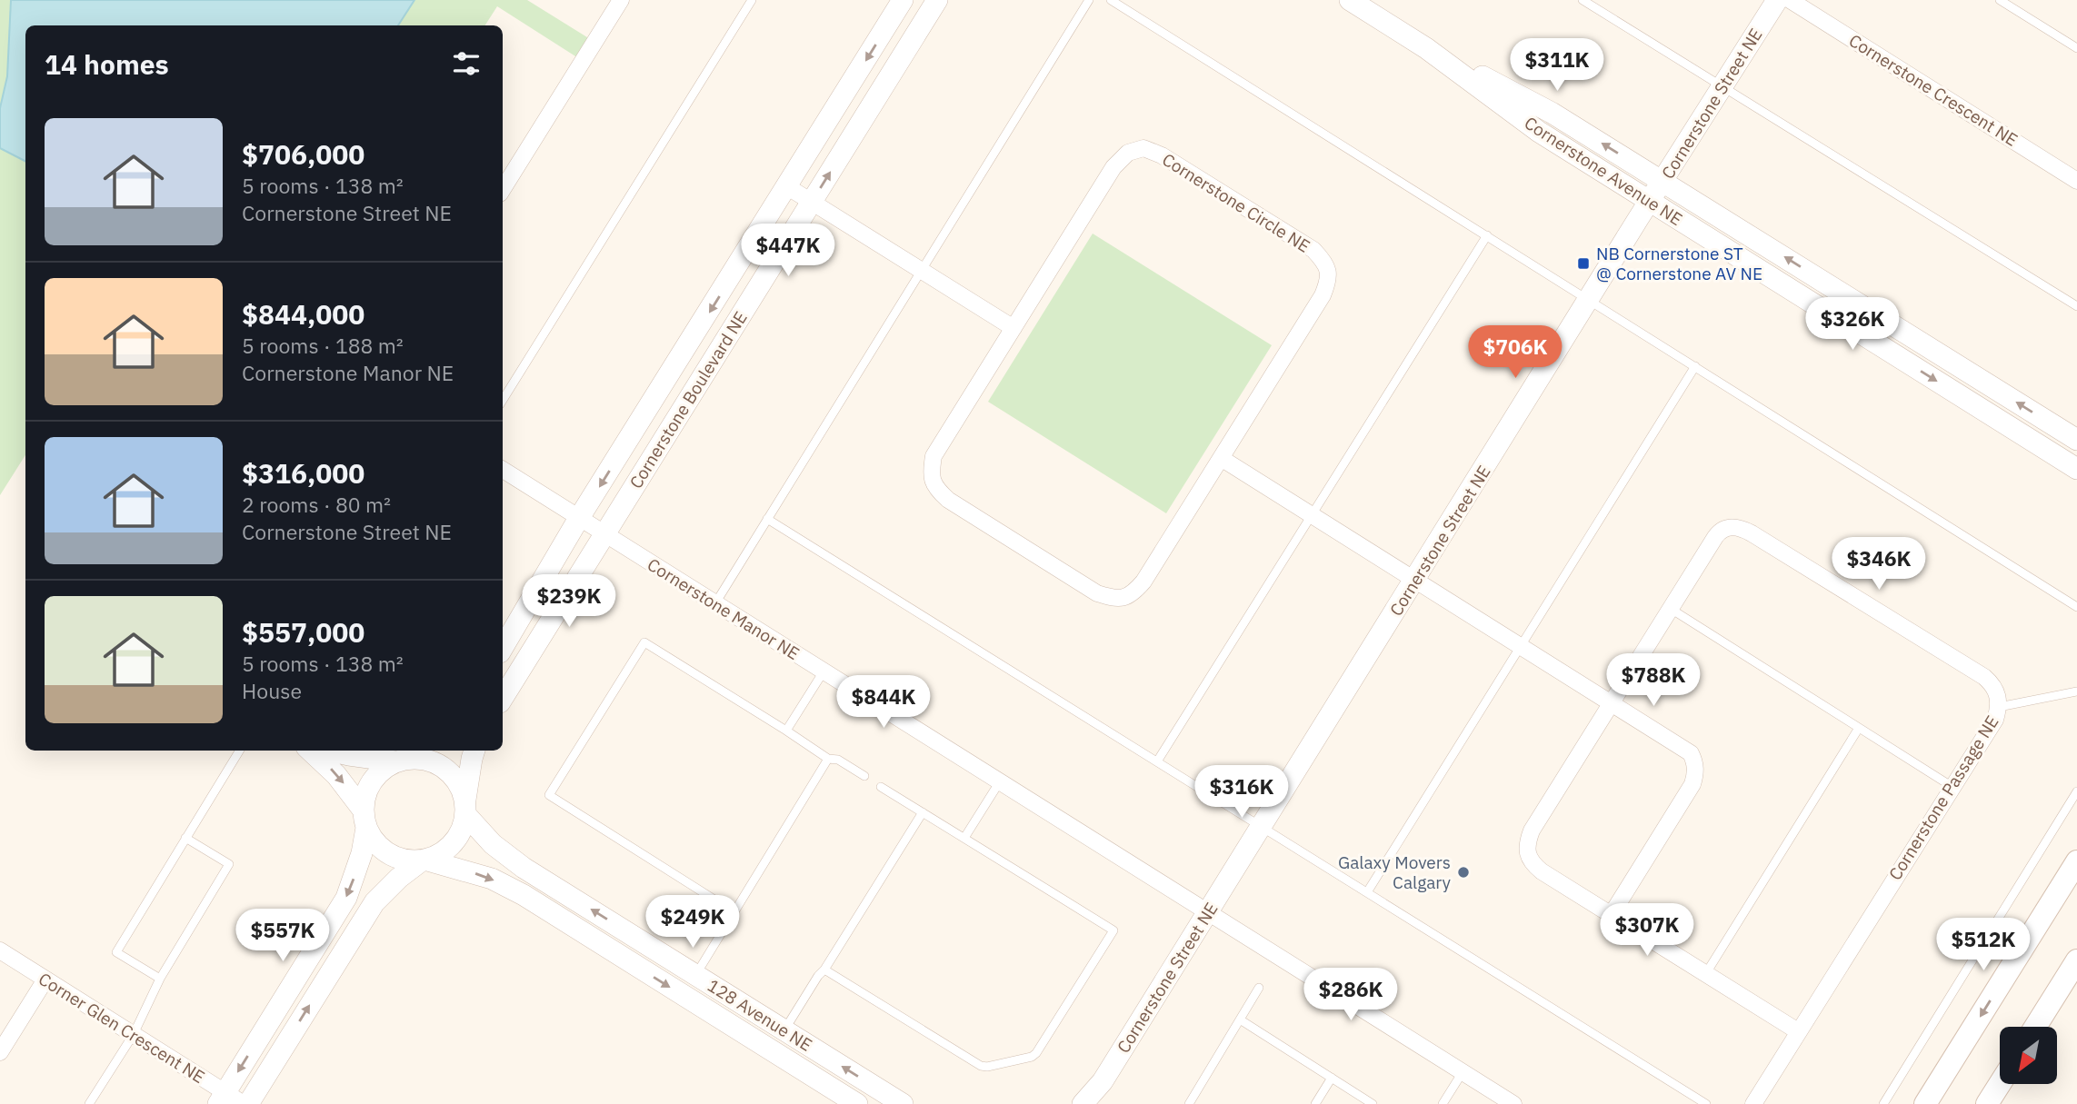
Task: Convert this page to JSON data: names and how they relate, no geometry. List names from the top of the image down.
{
  "streets": {
    "street": [
      "Cornerstone Crescent NE",
      "Cornerstone Street NE",
      "Cornerstone Avenue NE",
      "Cornerstone Circle NE",
      "Cornerstone Boulevard NE",
      "Cornerstone Manor NE",
      "Cornerstone Passage NE",
      "128 Avenue NE",
      "Corner Glen Crescent NE"
    ]
  },
  "crossings": [
    ["Cornerstone Street NE", "Cornerstone Avenue NE"],
    ["Cornerstone Street NE", "Cornerstone Manor NE"],
    ["Cornerstone Boulevard NE", "Cornerstone Manor NE"]
  ],
  "places": {
    "transit": ["NB Cornerstone ST @ Cornerstone AV NE"],
    "other": ["Galaxy Movers Calgary"]
  },
  "north": "bottom left",
  "page": {
    "heading": "14 homes",
    "price": [
      "$311K",
      "$447K",
      "$326K",
      "$706K",
      "$346K",
      "$239K",
      "$788K",
      "$844K",
      "$316K",
      "$249K",
      "$307K",
      "$557K",
      "$512K",
      "$286K"
    ],
    "list": [
      {
        "name": "$706,000",
        "note": "5 rooms · 138 m² · Cornerstone Street NE"
      },
      {
        "name": "$844,000",
        "note": "5 rooms · 188 m² · Cornerstone Manor NE"
      },
      {
        "name": "$316,000",
        "note": "2 rooms · 80 m² · Cornerstone Street NE"
      },
      {
        "name": "$557,000",
        "note": "5 rooms · 138 m² · House"
      }
    ]
  }
}
